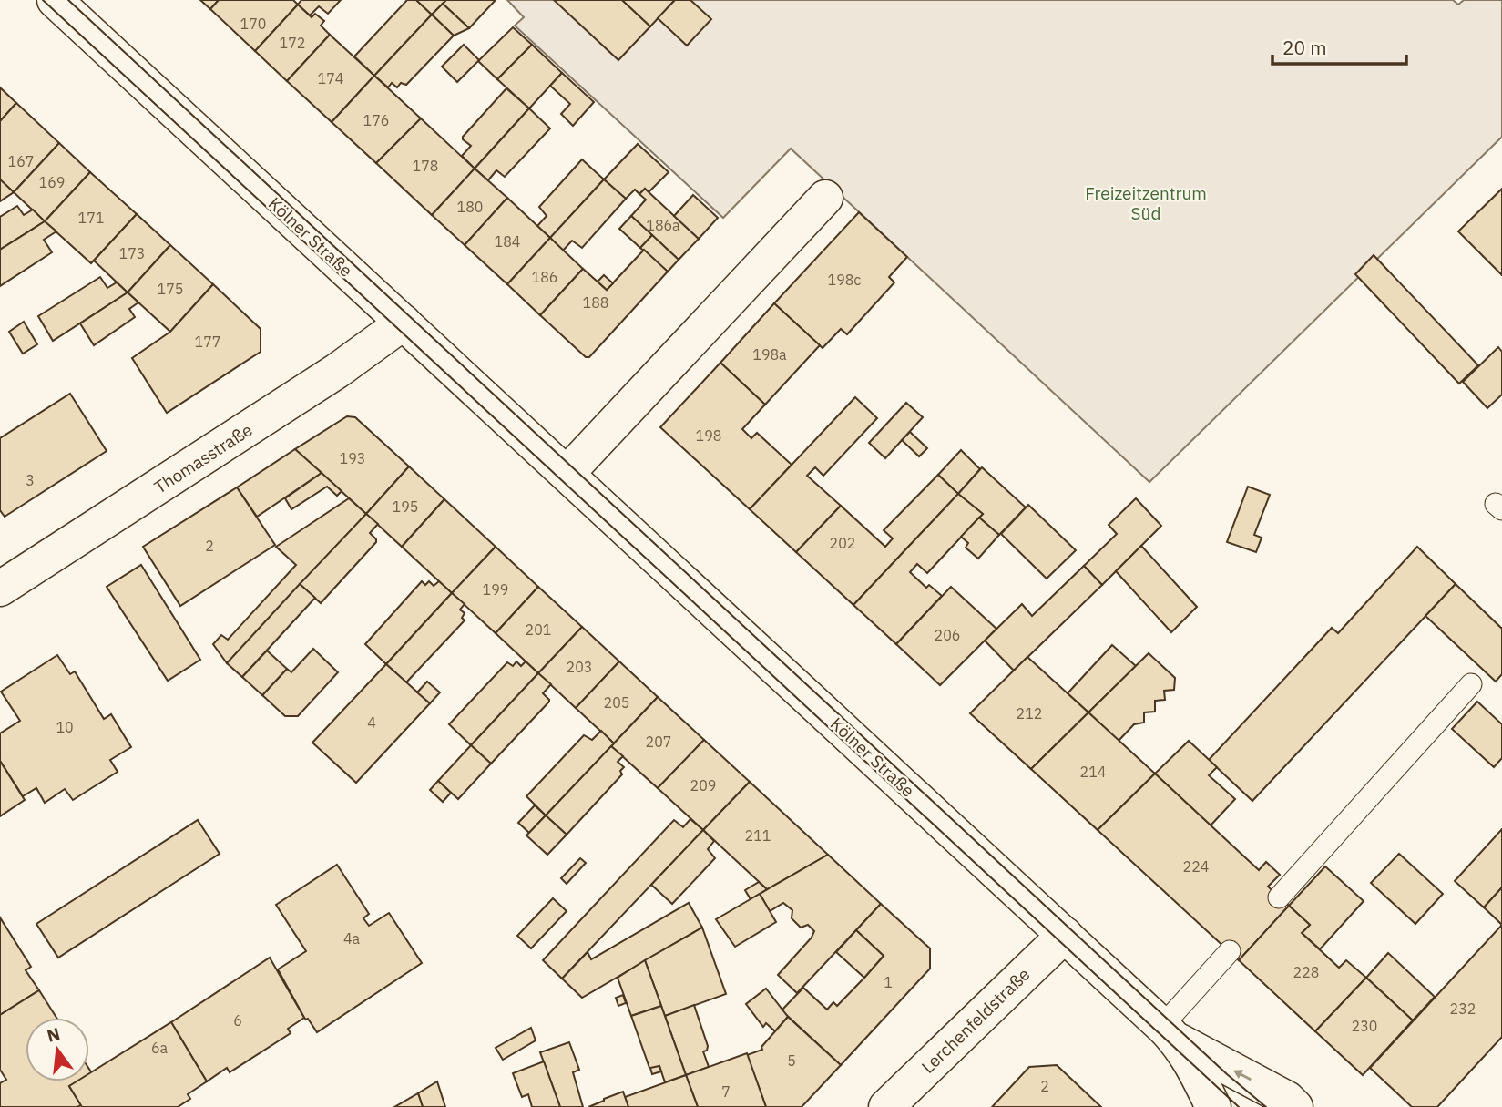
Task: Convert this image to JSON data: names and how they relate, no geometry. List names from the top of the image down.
{
  "streets": {
    "main road": ["Kölner Straße", "Thomasstraße", "Lerchenfeldstraße"]
  },
  "crossings": [
    ["Kölner Straße", "Thomasstraße"],
    ["Kölner Straße", "Lerchenfeldstraße"]
  ],
  "parks": ["Freizeitzentrum Süd"],
  "house_numbers": [
    "170",
    "172",
    "174",
    "176",
    "167",
    "178",
    "169",
    "180",
    "171",
    "186a",
    "184",
    "173",
    "186",
    "198c",
    "175",
    "188",
    "177",
    "198a",
    "198",
    "193",
    "3",
    "195",
    "202",
    "2",
    "199",
    "201",
    "206",
    "203",
    "205",
    "212",
    "4",
    "10",
    "207",
    "214",
    "209",
    "211",
    "224",
    "4a",
    "228",
    "1",
    "232",
    "6",
    "230",
    "6a",
    "5",
    "2",
    "7"
  ],
  "scale_bar": "20 m",
  "north": "top"
}
